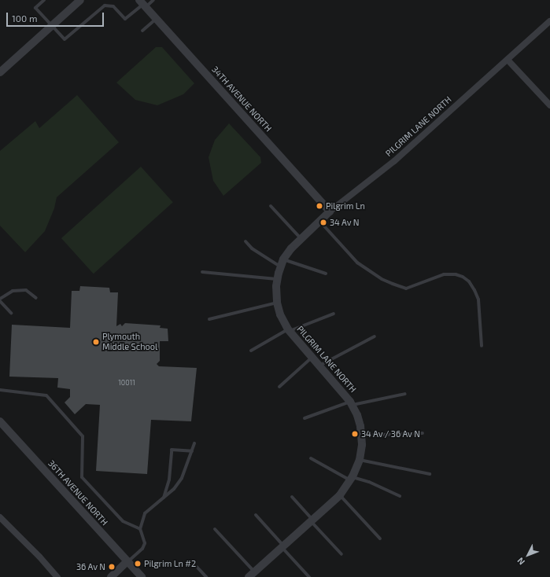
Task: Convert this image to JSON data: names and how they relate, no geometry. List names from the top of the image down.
{
  "streets": {
    "street": ["34TH AVENUE NORTH", "PILGRIM LANE NORTH", "36TH AVENUE NORTH"]
  },
  "crossings": [
    ["34TH AVENUE NORTH", "PILGRIM LANE NORTH"]
  ],
  "places": [
    "Pilgrim Ln",
    "34 Av N",
    "Plymouth Middle School",
    "34 Av / 36 Av N",
    "Pilgrim Ln #2",
    "36 Av N"
  ],
  "house_numbers": ["10011"],
  "scale_bar": "100 m",
  "north": "bottom left"
}
